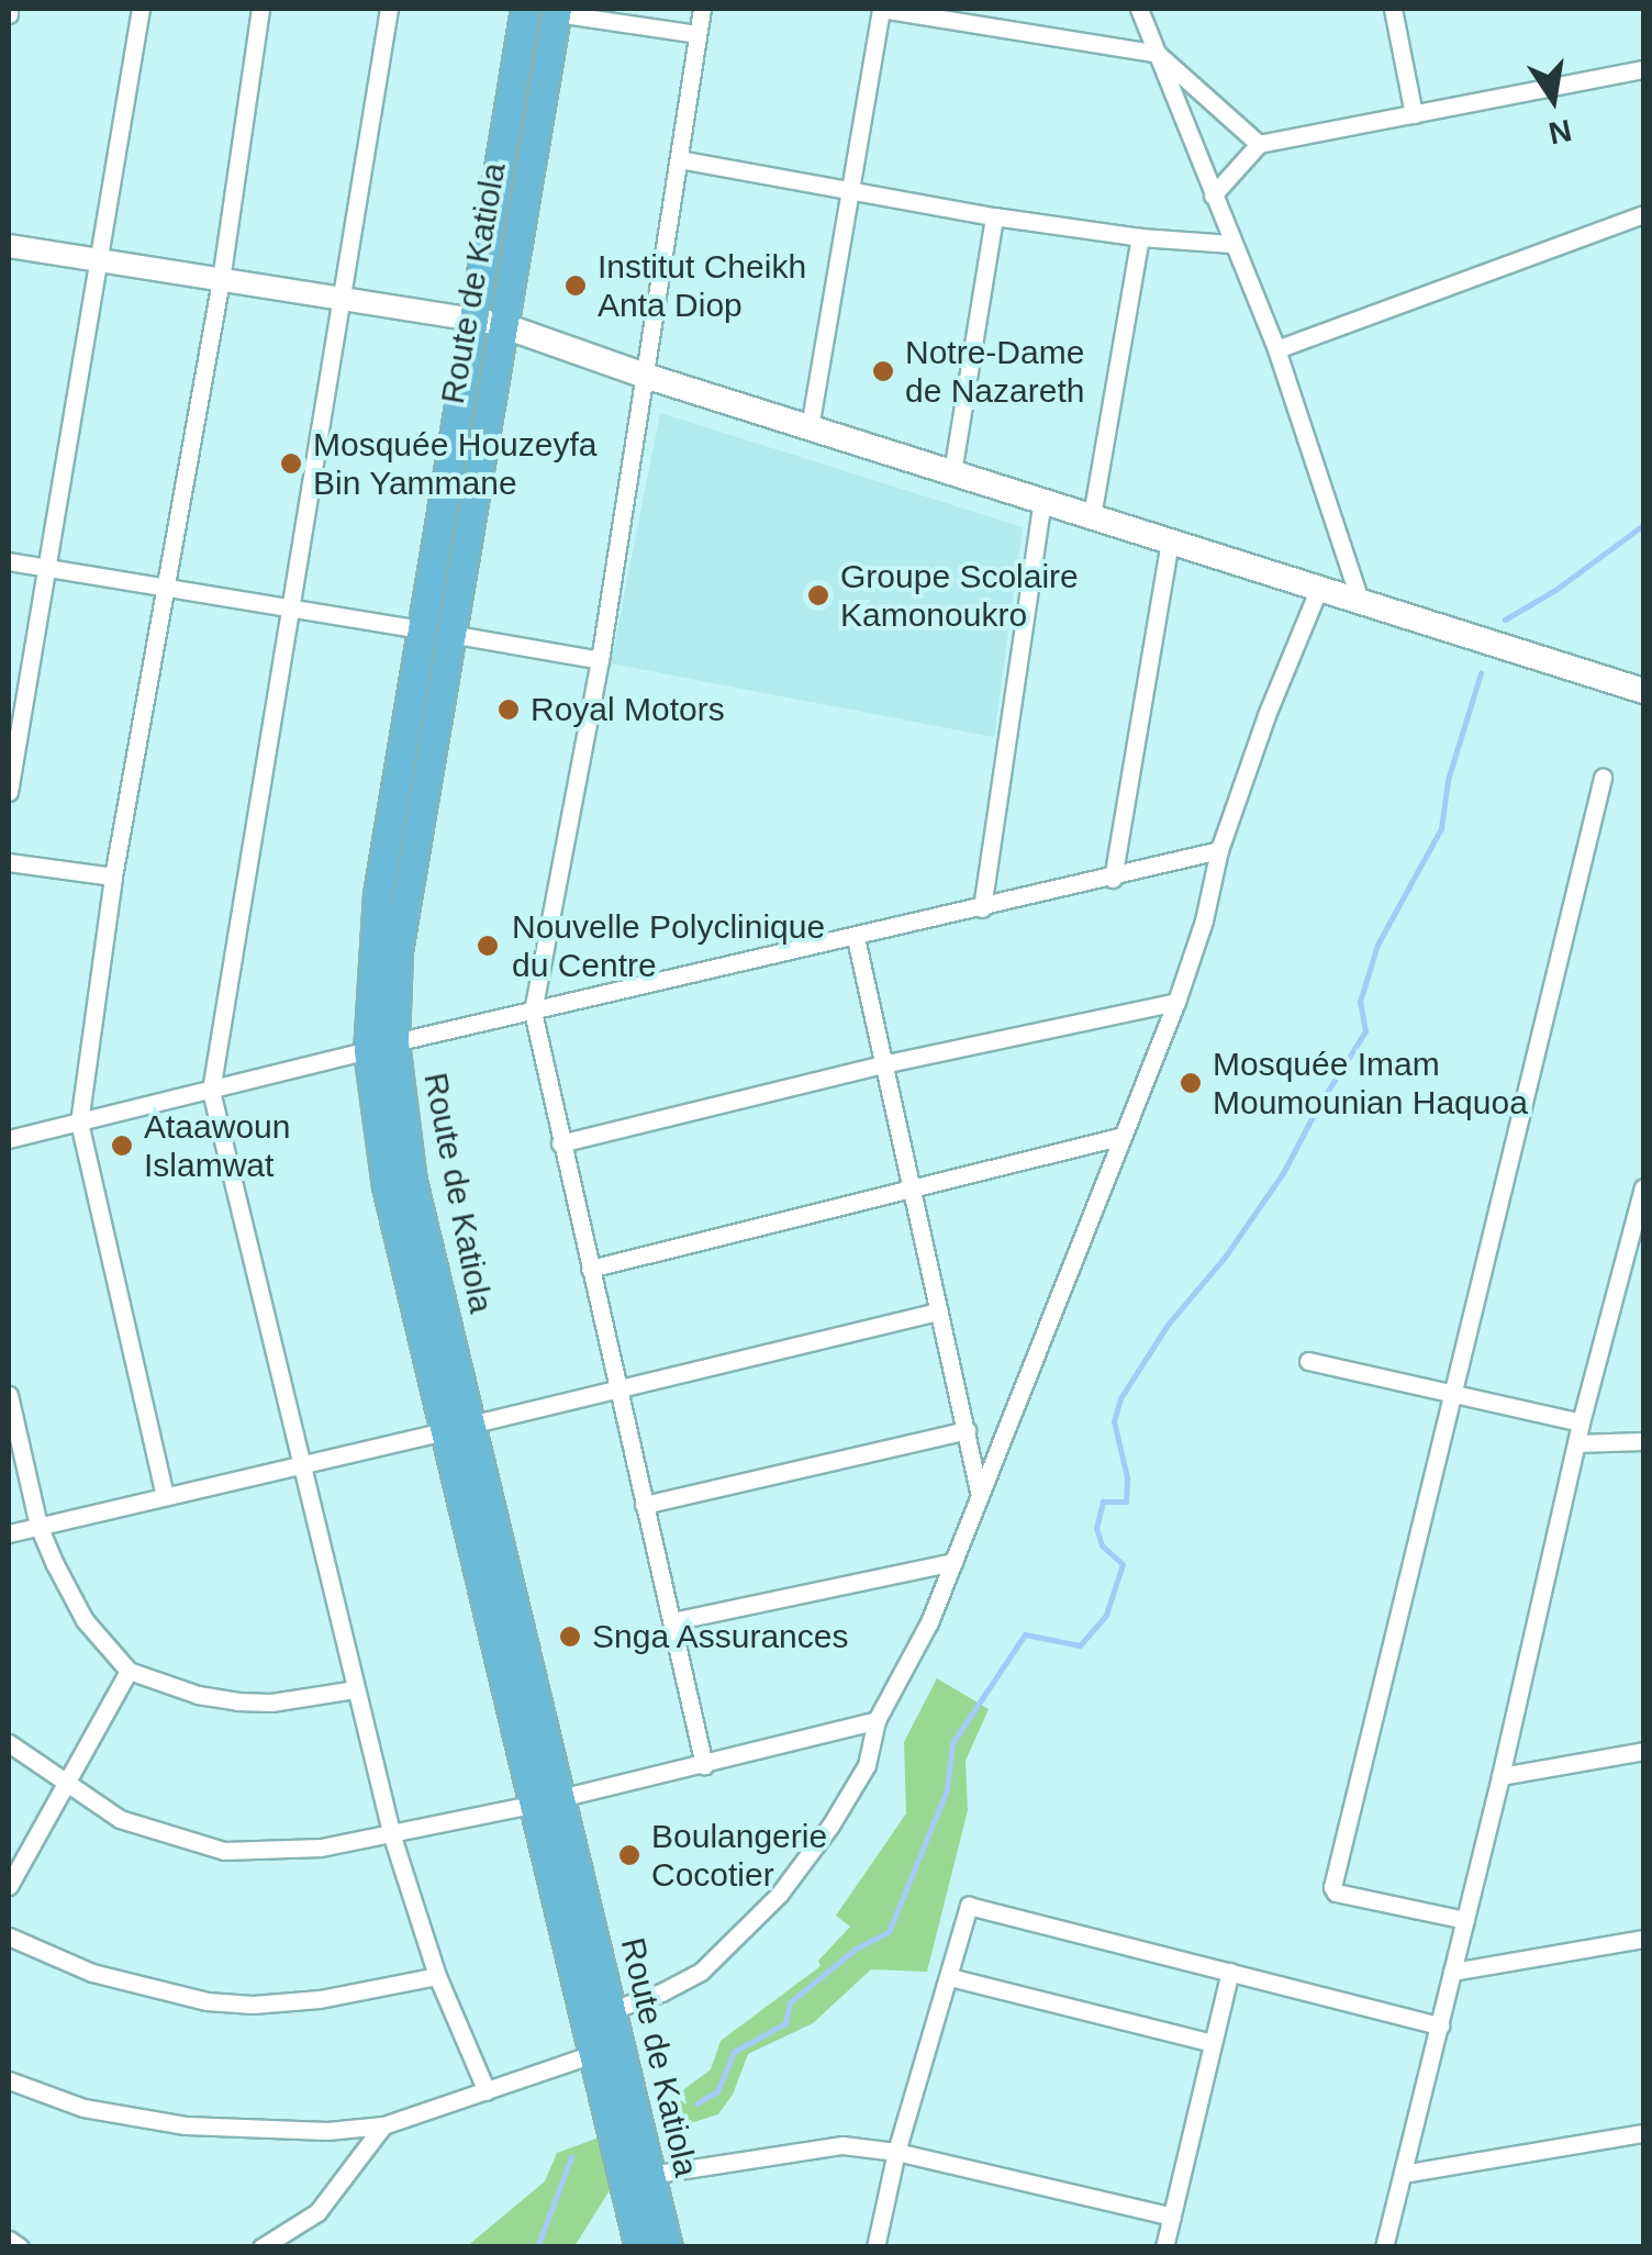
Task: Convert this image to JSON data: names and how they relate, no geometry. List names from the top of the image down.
{
  "streets": {
    "highway": ["Route de Katiola"]
  },
  "places": [
    "Institut Cheikh Anta Diop",
    "Notre-Dame de Nazareth",
    "Mosquée Houzeyfa Bin Yammane",
    "Groupe Scolaire Kamonoukro",
    "Royal Motors",
    "Nouvelle Polyclinique du Centre",
    "Mosquée Imam Moumounian Haquoa",
    "Ataawoun Islamwat",
    "Snga Assurances",
    "Boulangerie Cocotier"
  ],
  "north": "bottom"
}
